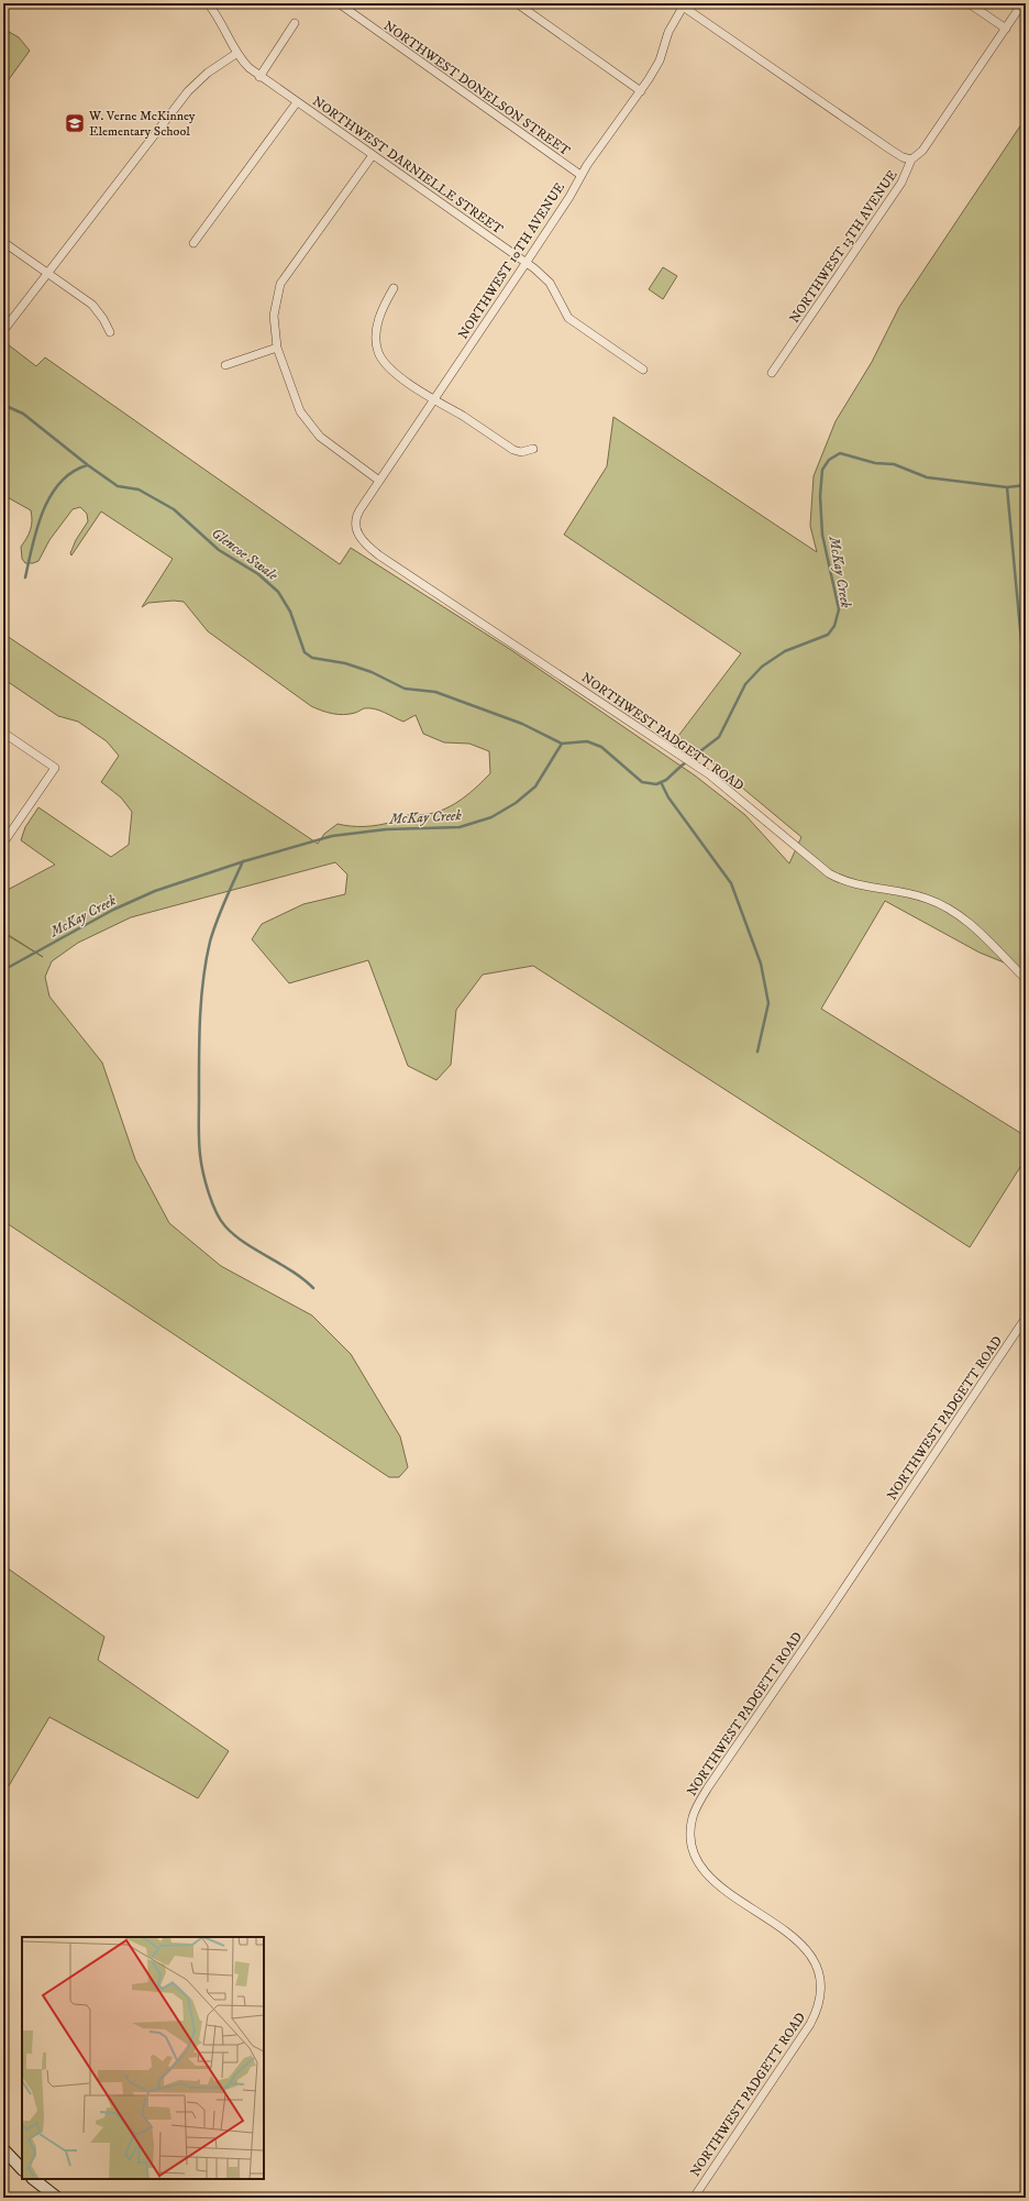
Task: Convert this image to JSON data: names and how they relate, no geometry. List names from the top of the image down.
{
  "streets": {
    "street": [
      "NORTHWEST DONELSON STREET",
      "NORTHWEST DARNIELLE STREET",
      "NORTHWEST 13TH AVENUE",
      "NORTHWEST 10TH AVENUE",
      "NORTHWEST PADGETT ROAD"
    ]
  },
  "crossings": [
    ["NORTHWEST DONELSON STREET", "NORTHWEST 10TH AVENUE"],
    ["NORTHWEST DARNIELLE STREET", "NORTHWEST 10TH AVENUE"],
    ["NORTHWEST 10TH AVENUE", "NORTHWEST PADGETT ROAD"]
  ],
  "water": ["Glencoe Swale", "McKay Creek"],
  "places": {
    "school or university": ["W. Verne McKinney Elementary School"]
  }
}
